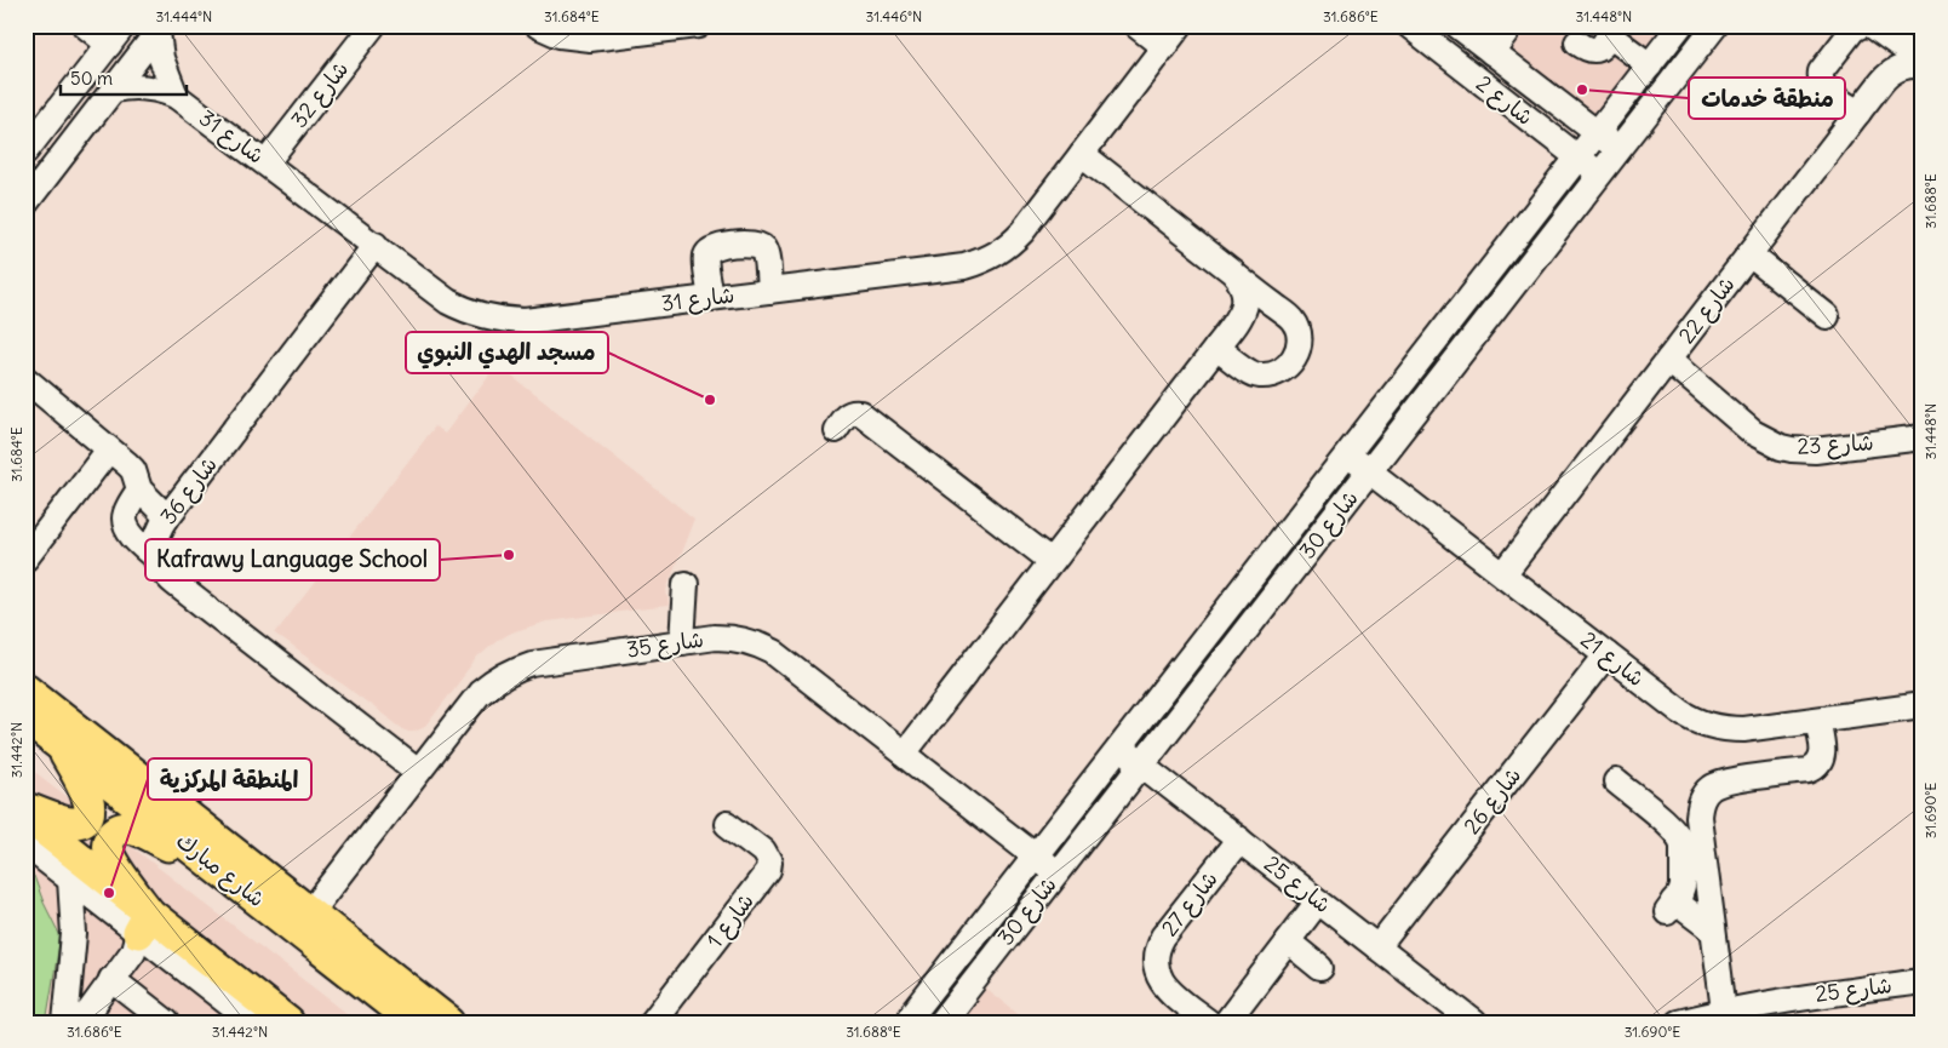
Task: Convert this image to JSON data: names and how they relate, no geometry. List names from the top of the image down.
{
  "streets": {
    "main road": ["شارع مبارك"],
    "street": [
      "شارع 32",
      "شارع 2",
      "شارع 31",
      "شارع 22",
      "شارع 23",
      "شارع 36",
      "شارع 30",
      "شارع 35",
      "شارع 21",
      "شارع 26",
      "شارع 25",
      "شارع 27",
      "شارع 1"
    ]
  },
  "crossings": [
    ["شارع 32", "شارع 31"],
    ["شارع 2", "شارع 30"],
    ["شارع 31", "شارع 36"],
    ["شارع 22", "شارع 23"],
    ["شارع 22", "شارع 21"],
    ["شارع 30", "شارع 35"],
    ["شارع 30", "شارع 21"],
    ["شارع 30", "شارع 25"],
    ["شارع 21", "شارع 26"],
    ["شارع 26", "شارع 25"],
    ["شارع 25", "شارع 27"]
  ],
  "places": [
    "منطقة خدمات",
    "مسجد الهدي النبوي",
    "Kafrawy Language School",
    "المنطقة المركزية"
  ],
  "scale_bar": "50 m",
  "coordinates": [
    "31.444°N",
    "31.684°E",
    "31.446°N",
    "31.686°E",
    "31.448°N",
    "31.688°E",
    "31.442°N",
    "31.690°E"
  ]
}
